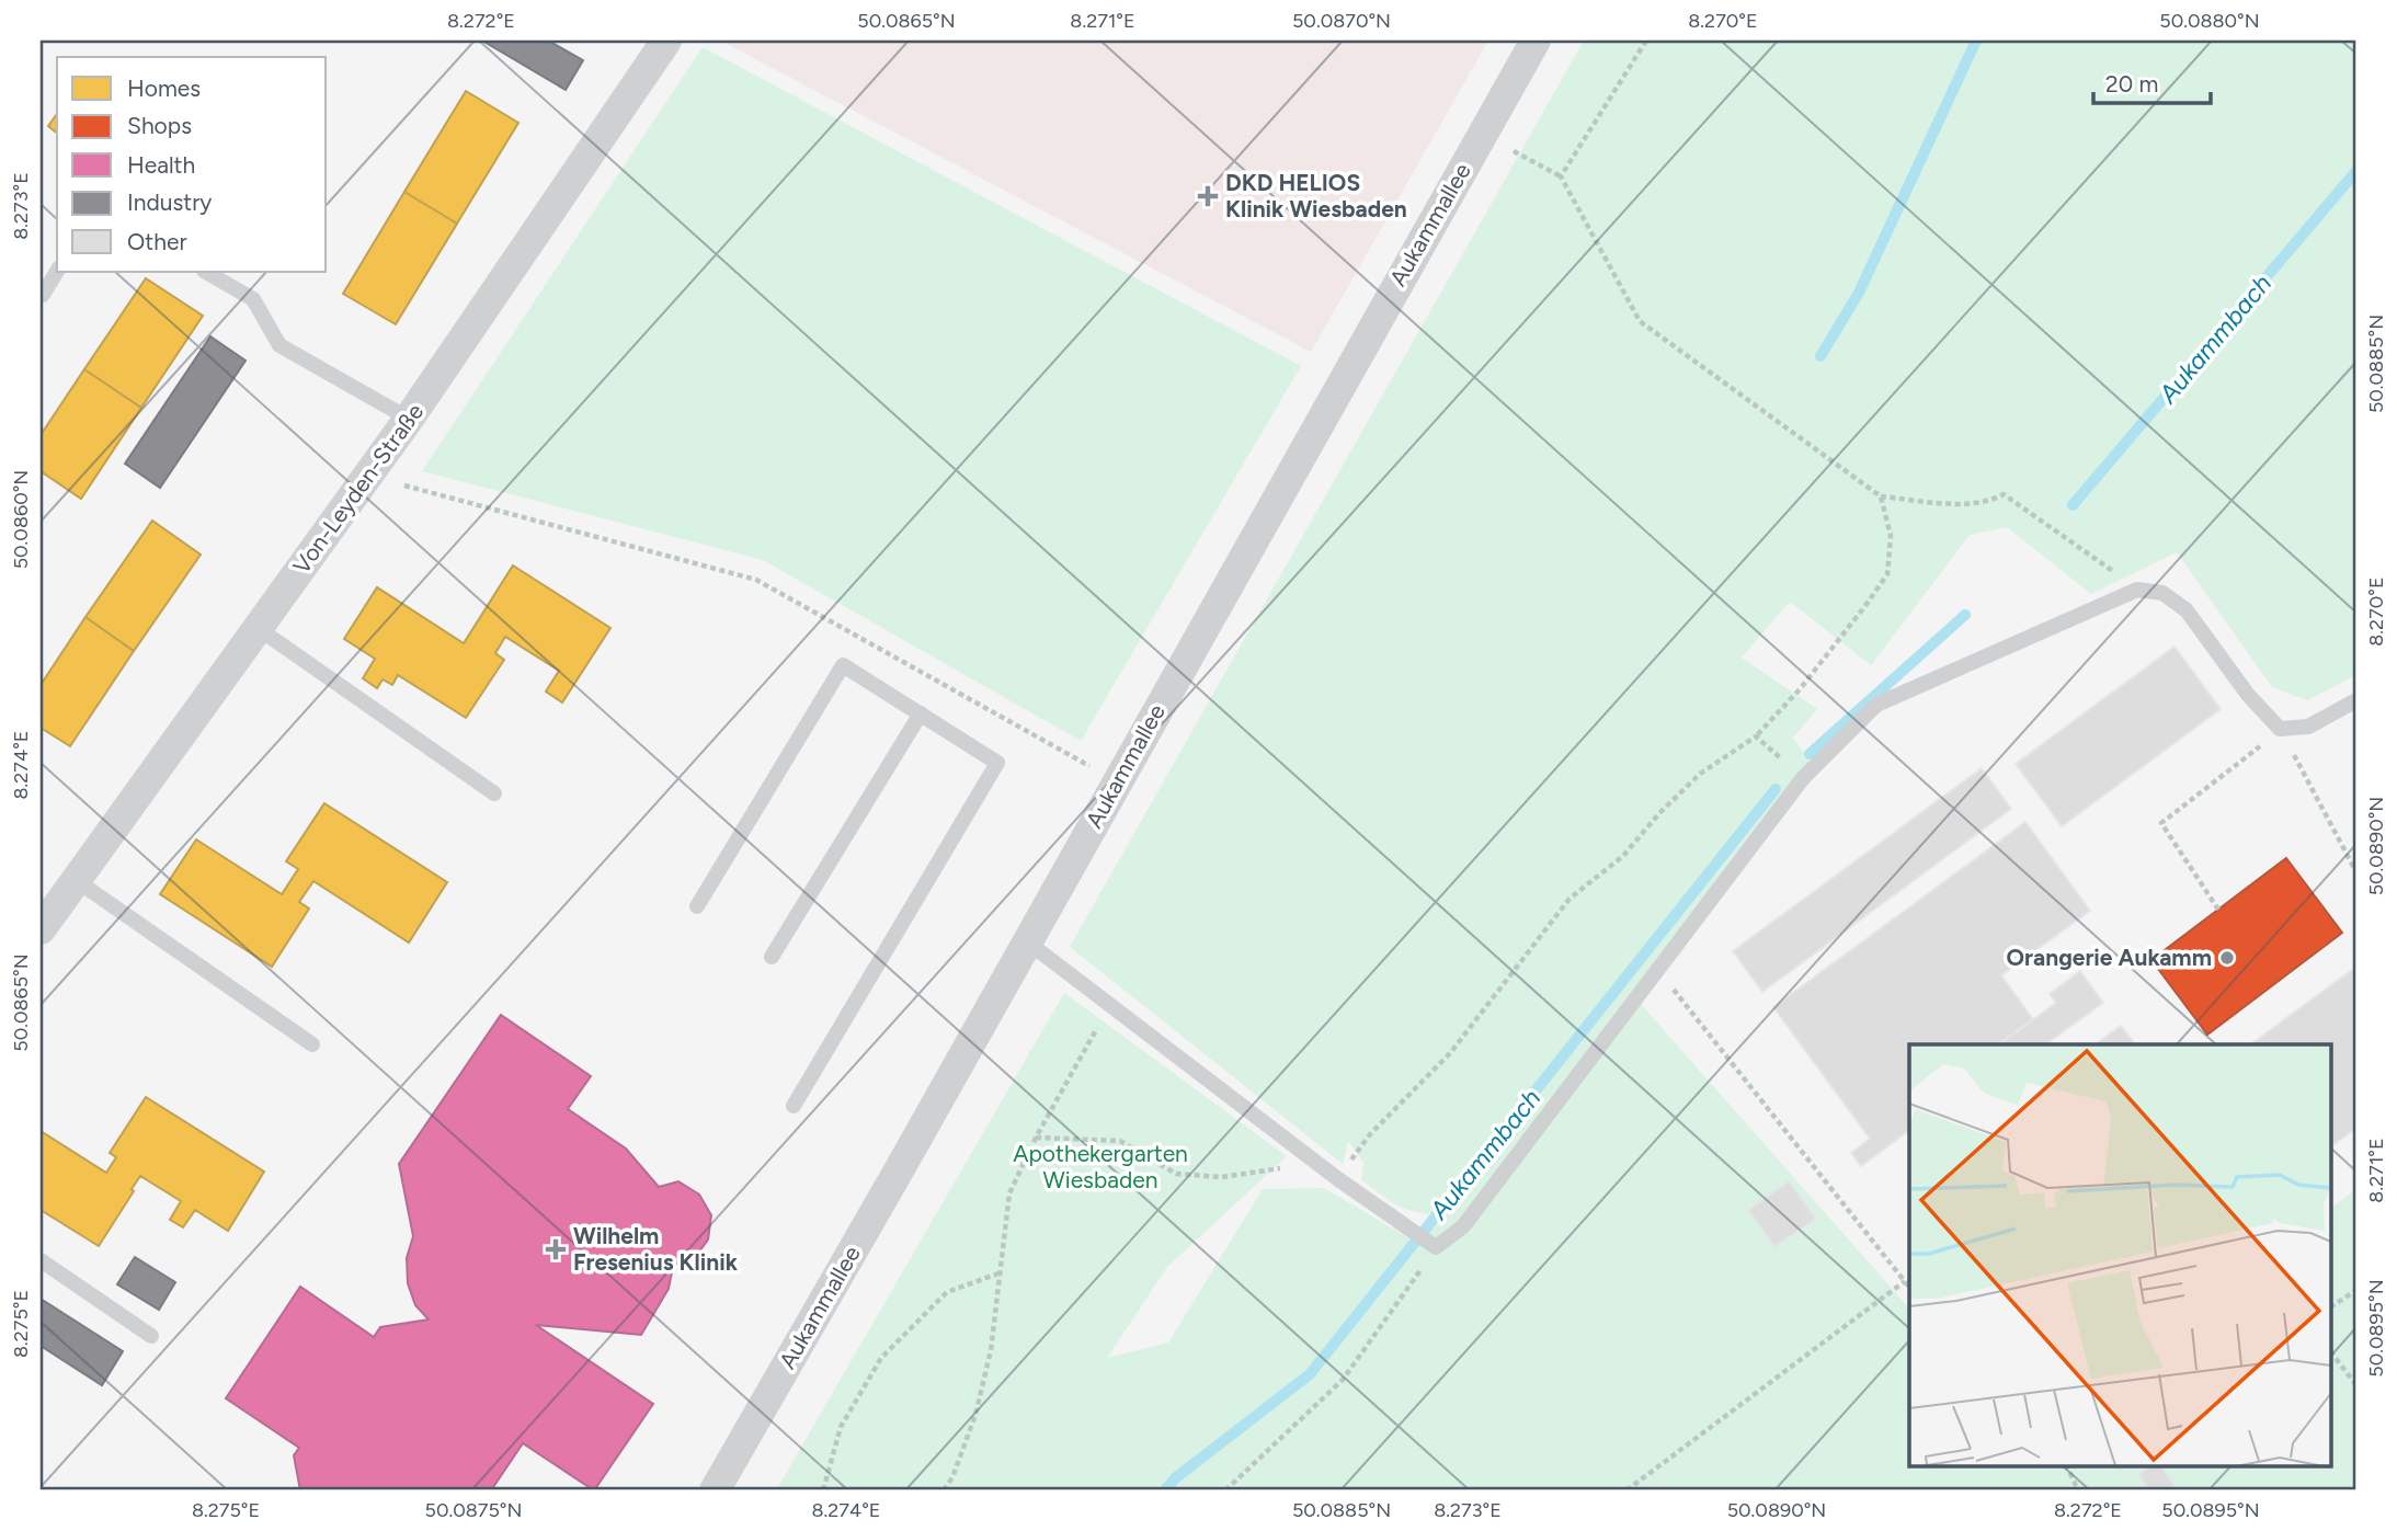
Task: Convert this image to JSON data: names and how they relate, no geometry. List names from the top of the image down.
{
  "streets": {
    "street": ["Aukammallee", "Von-Leyden-Straße"]
  },
  "water": ["Aukammbach"],
  "parks": ["Apothekergarten Wiesbaden"],
  "places": {
    "health": ["DKD HELIOS Klinik Wiesbaden", "Wilhelm Fresenius Klinik"],
    "other": ["Orangerie Aukamm"]
  },
  "legend": [
    "Homes",
    "Shops",
    "Health",
    "Industry",
    "Other"
  ],
  "scale_bar": "20 m",
  "coordinates": [
    "8.272°E",
    "50.0865°N",
    "8.271°E",
    "50.0870°N",
    "8.270°E",
    "50.0880°N",
    "8.273°E",
    "50.0885°N",
    "50.0860°N",
    "8.274°E",
    "50.0890°N",
    "8.275°E",
    "50.0895°N",
    "50.0875°N"
  ]
}
